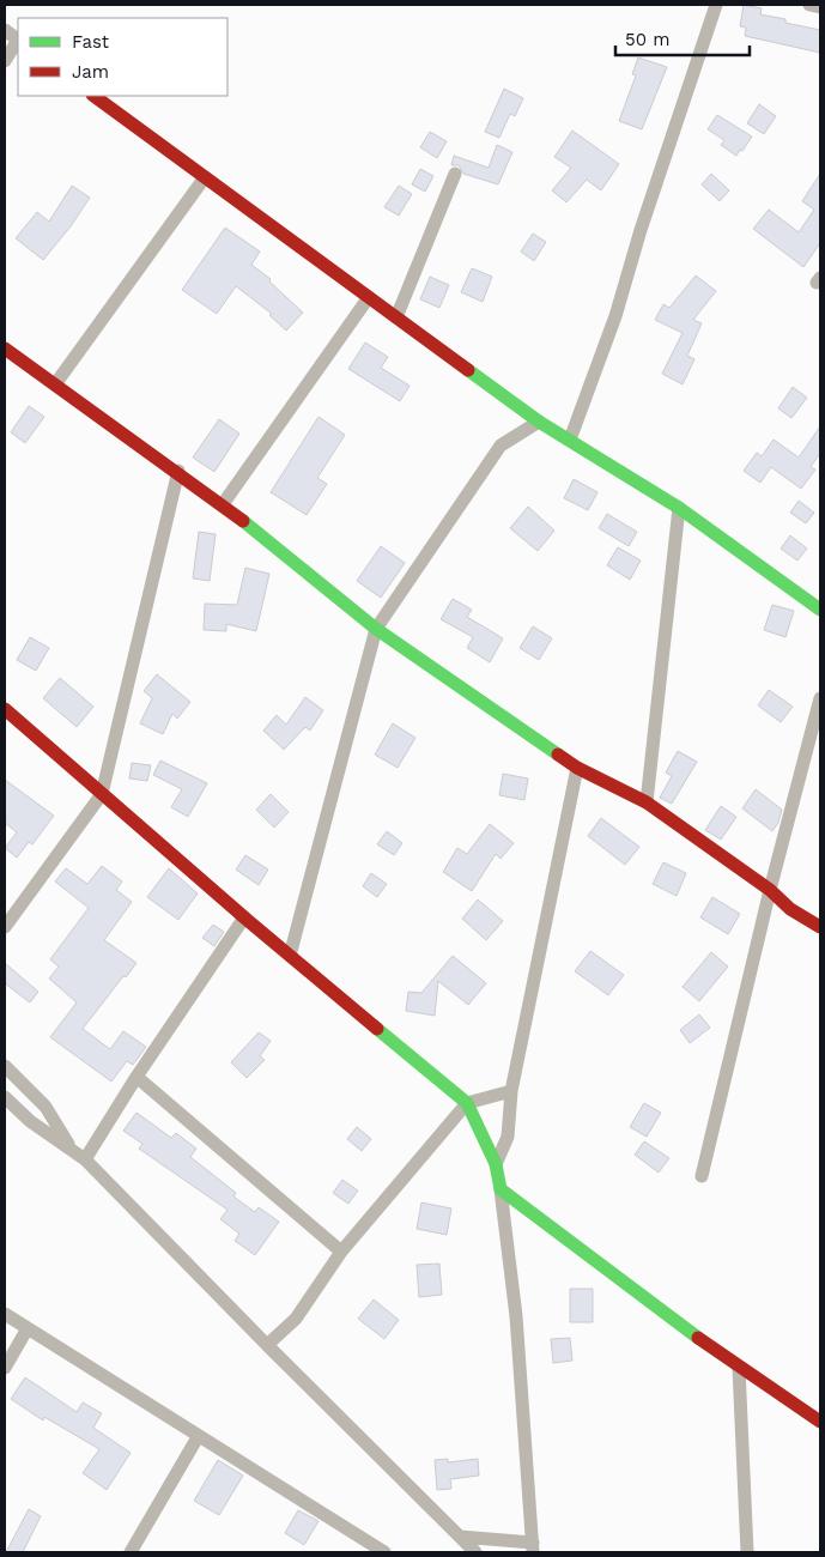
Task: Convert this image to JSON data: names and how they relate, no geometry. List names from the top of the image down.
{
  "legend": ["Fast", "Jam"],
  "scale_bar": "50 m"
}
